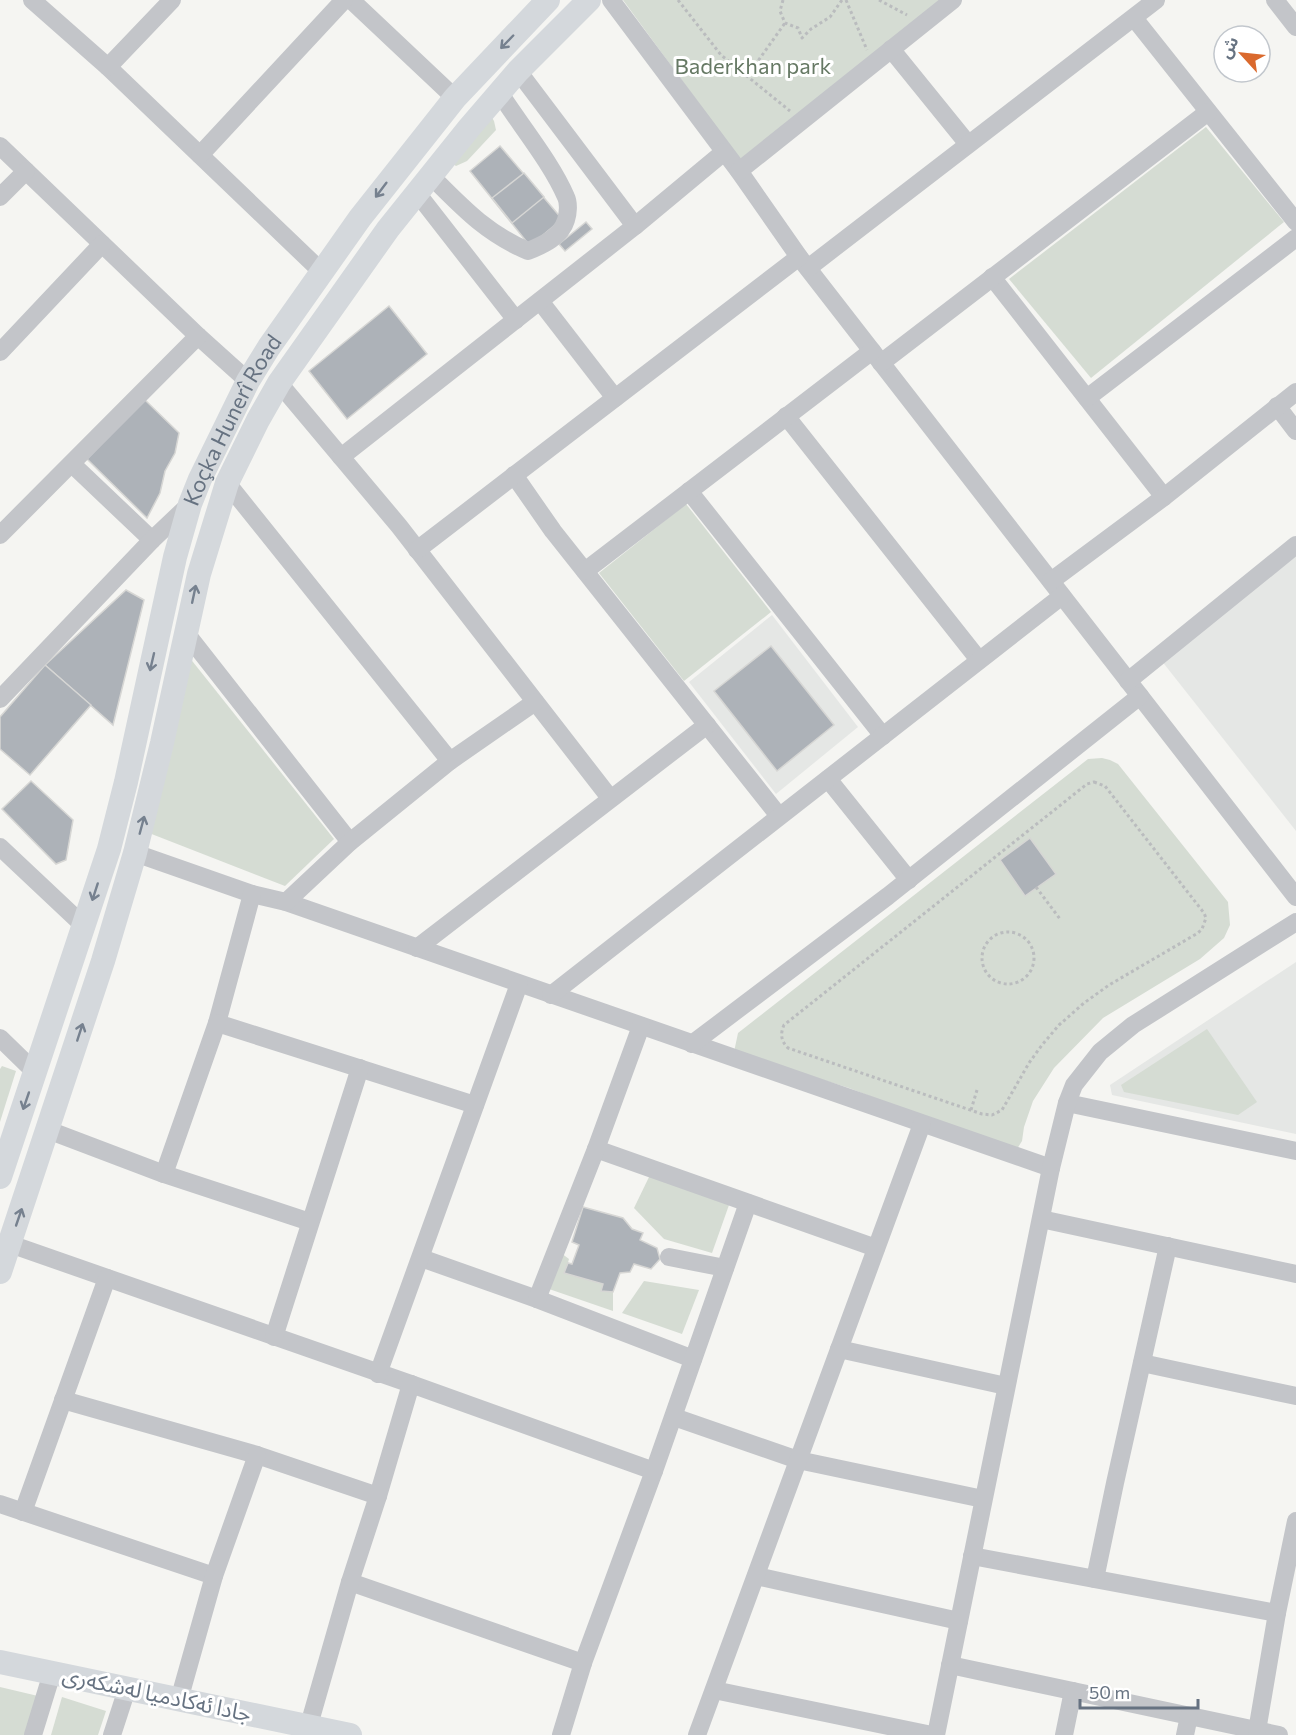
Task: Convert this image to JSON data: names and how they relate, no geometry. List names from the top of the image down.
{
  "streets": {
    "main road": ["Koçka Hunerî Road", "جادا ئه‌كادميا له‌شكه‌رى"]
  },
  "parks": ["Baderkhan park"],
  "scale_bar": "50 m",
  "north": "top left"
}
